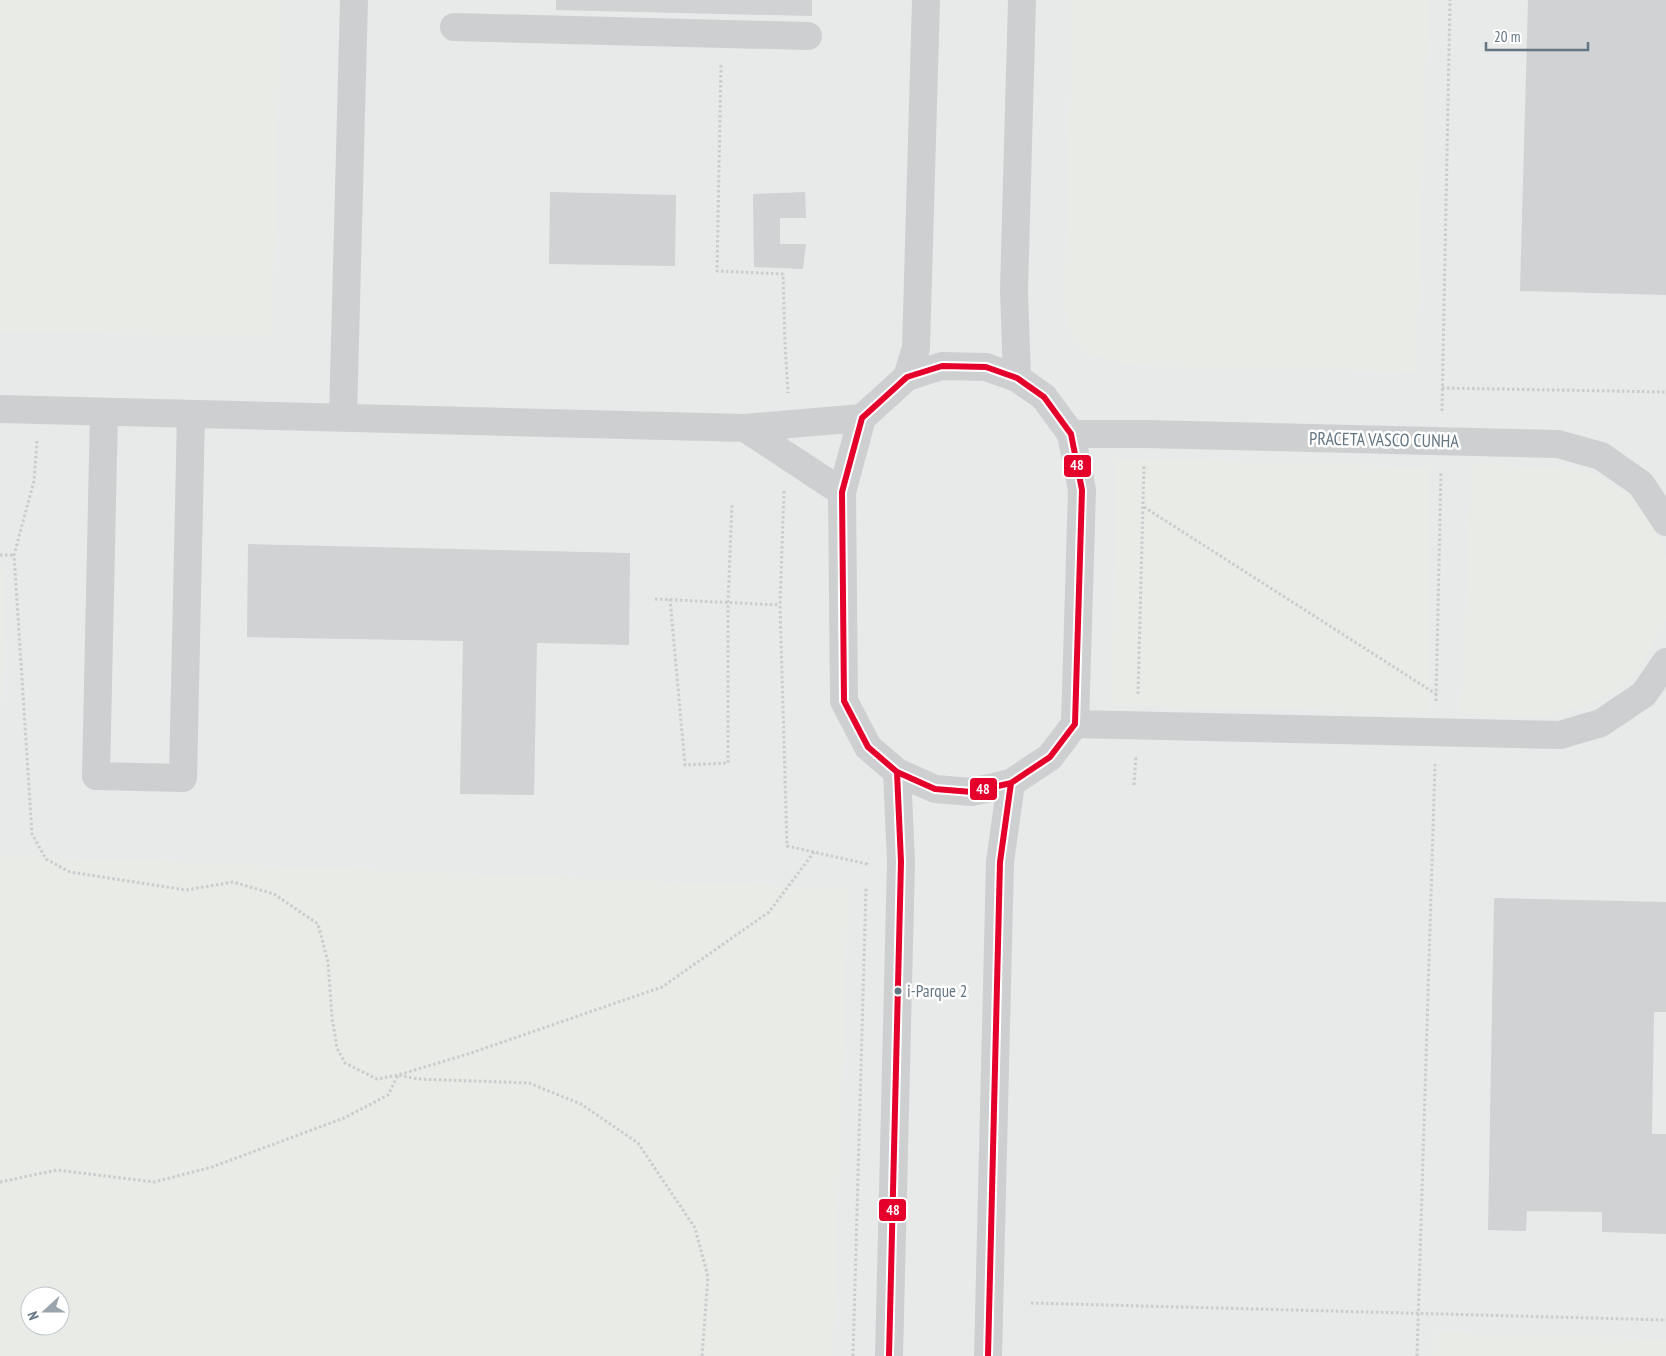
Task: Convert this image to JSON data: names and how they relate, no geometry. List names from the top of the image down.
{
  "streets": {
    "street": ["PRACETA VASCO CUNHA"]
  },
  "places": ["i-Parque 2"],
  "lines": ["transit line 48"],
  "scale_bar": "20 m",
  "north": "left"
}
